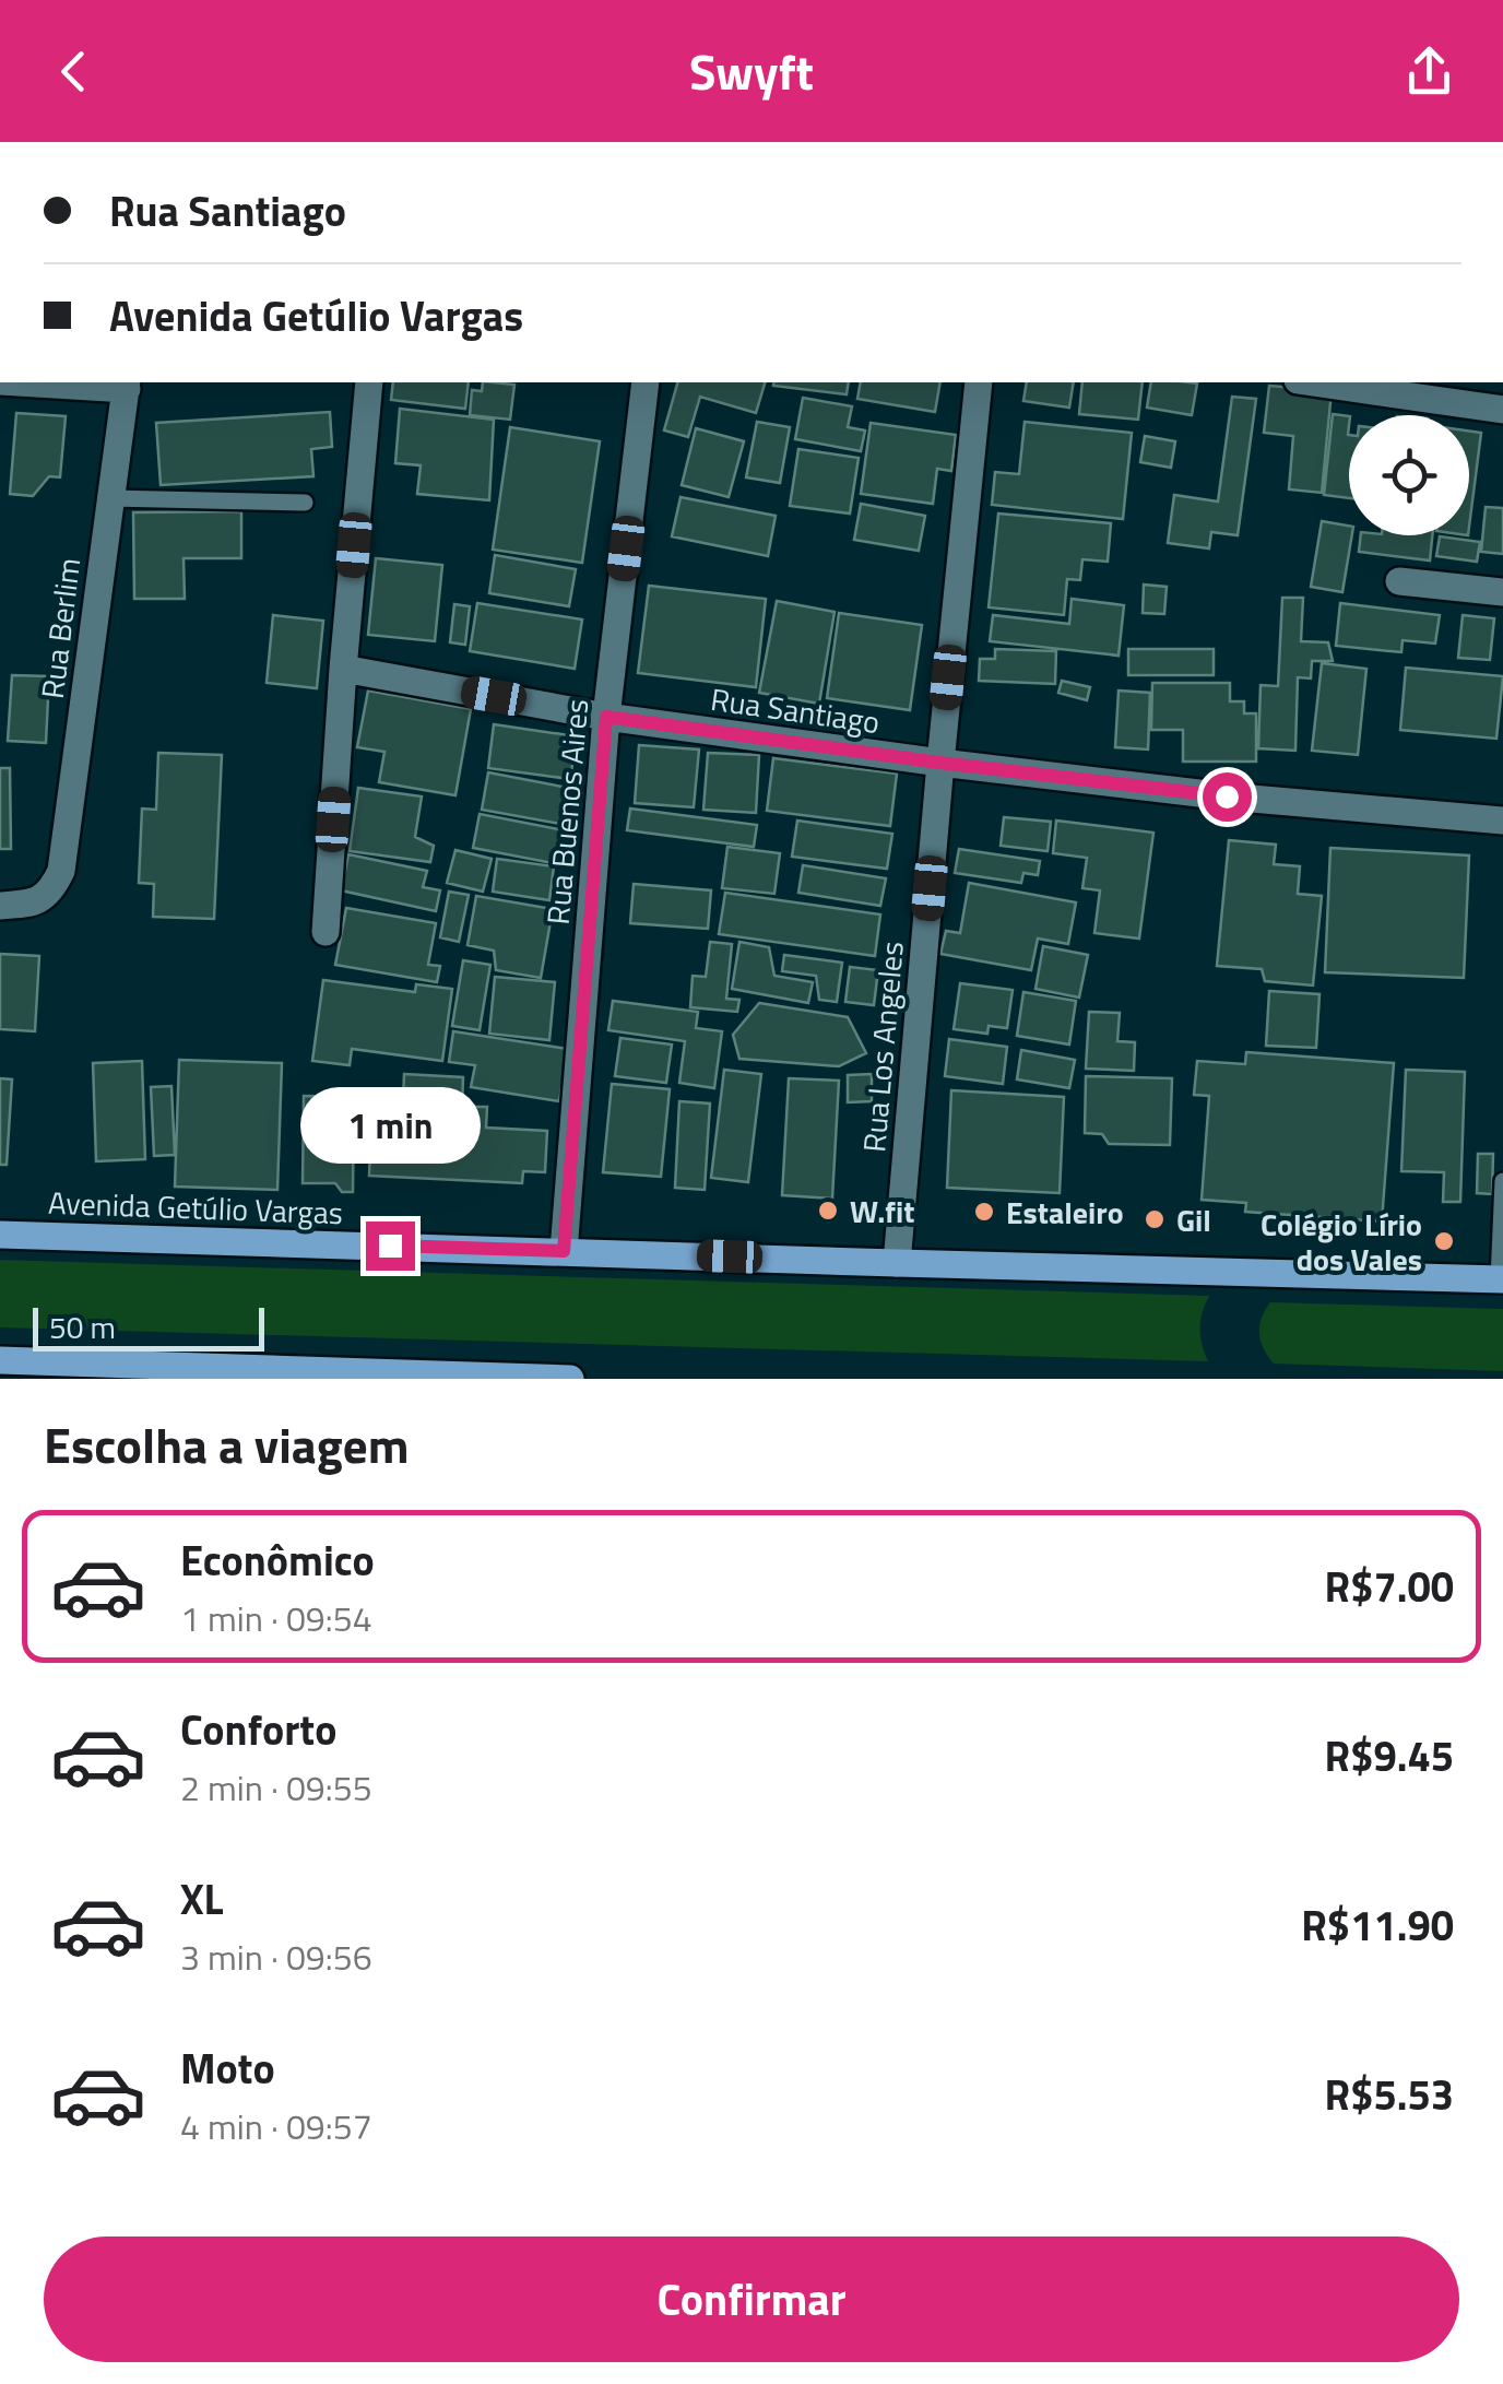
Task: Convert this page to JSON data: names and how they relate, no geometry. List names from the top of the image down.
{
  "streets": {
    "main road": ["Avenida Getúlio Vargas"],
    "street": [
      "Rua Berlim",
      "Rua Santiago",
      "Rua Buenos Aires",
      "Rua Los Angeles"
    ]
  },
  "crossings": [
    ["Rua Santiago", "Rua Buenos Aires"],
    ["Rua Santiago", "Rua Los Angeles"],
    ["Rua Buenos Aires", "Avenida Getúlio Vargas"],
    ["Rua Los Angeles", "Avenida Getúlio Vargas"]
  ],
  "places": [
    "W.fit",
    "Estaleiro",
    "Gil",
    "Colégio Lírio dos Vales"
  ],
  "scale_bar": "50 m",
  "page": {
    "header": "Swyft",
    "banner": ["Rua Santiago", "Avenida Getúlio Vargas"],
    "bubble": "1 min",
    "scale": "50 m",
    "heading": "Escolha a viagem",
    "list": [
      {
        "name": "Econômico",
        "note": "1 min · 09:54",
        "value": "R$7.00"
      },
      {
        "name": "Conforto",
        "note": "2 min · 09:55",
        "value": "R$9.45"
      },
      {
        "name": "XL",
        "note": "3 min · 09:56",
        "value": "R$11.90"
      },
      {
        "name": "Moto",
        "note": "4 min · 09:57",
        "value": "R$5.53"
      }
    ],
    "buttons": "Confirmar"
  }
}
